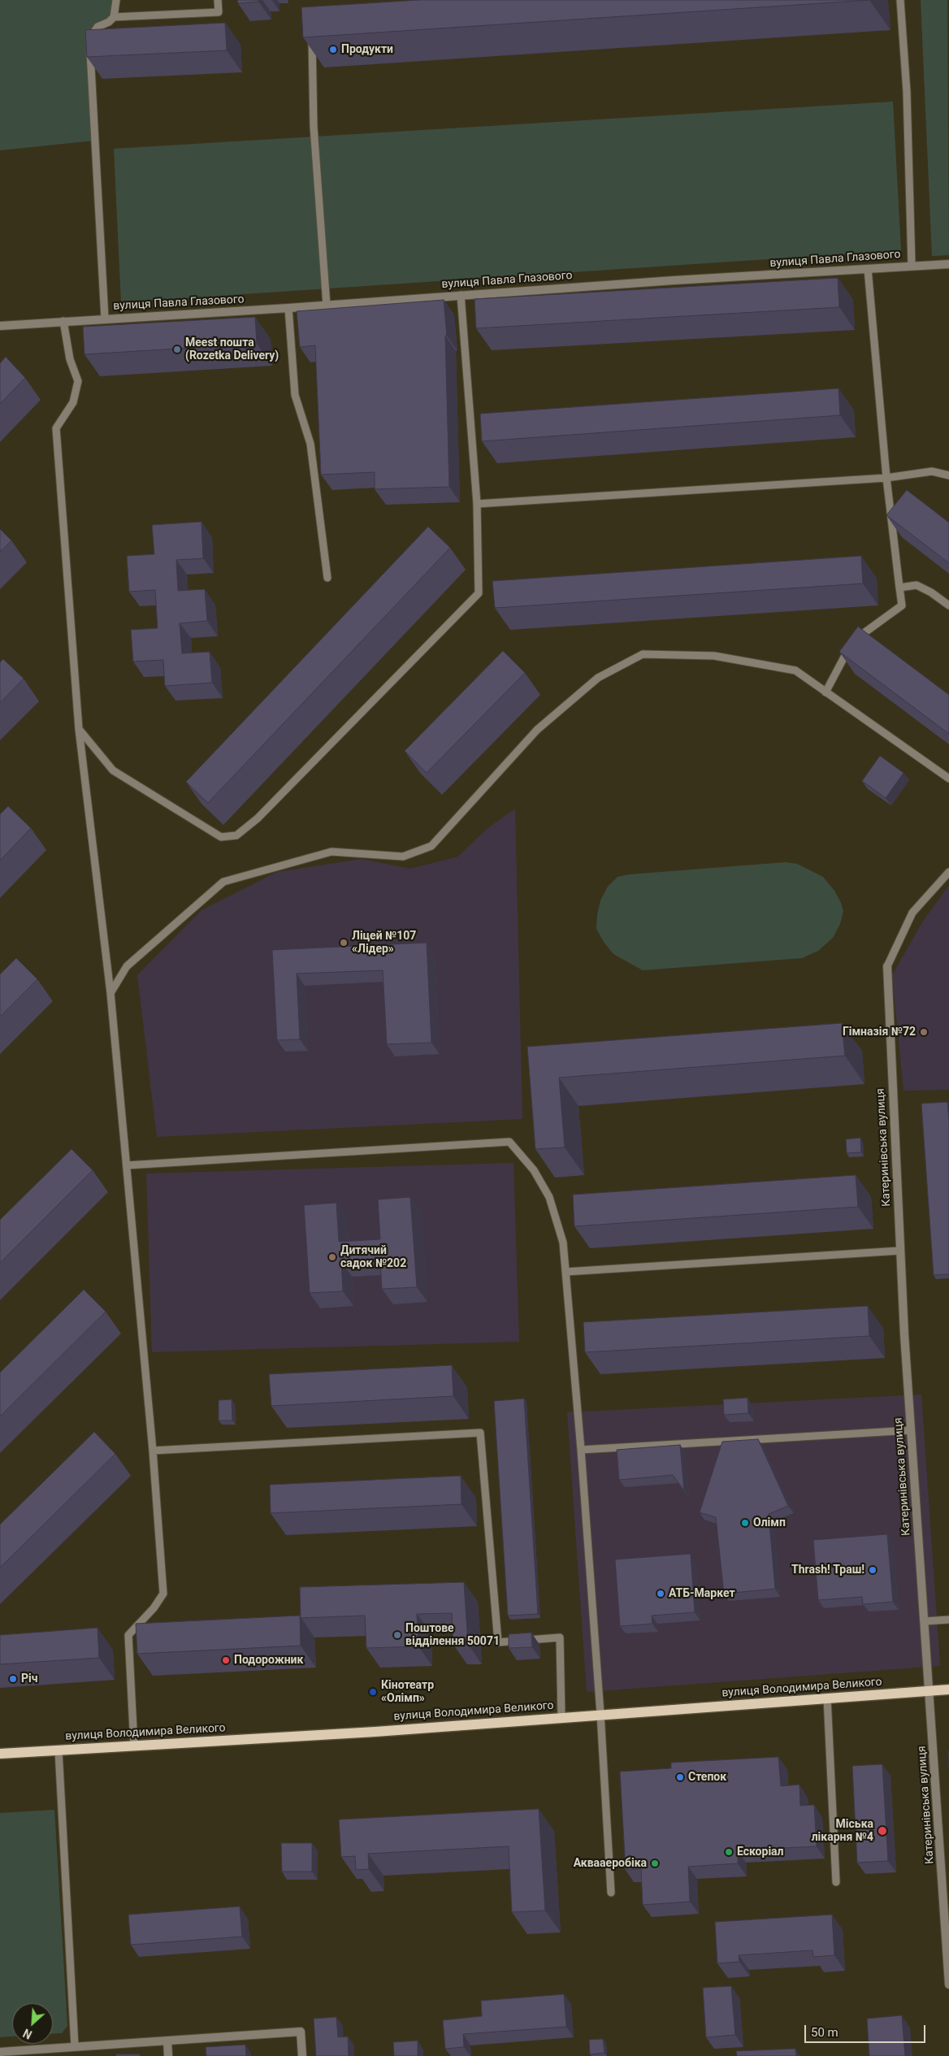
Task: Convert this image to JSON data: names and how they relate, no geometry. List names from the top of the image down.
{
  "streets": {
    "main road": ["вулиця Володимира Великого"],
    "street": ["вулиця Павла Глазового", "Катеринівська вулиця"]
  },
  "crossings": [
    ["Катеринівська вулиця", "вулиця Володимира Великого"]
  ],
  "places": [
    "Продукти",
    "Meest пошта (Rozetka Delivery)",
    "Ліцей №107 «Лідер»",
    "Гімназія №72",
    "Дитячий садок №202",
    "Олімп",
    "Thrash! Траш!",
    "АТБ-Маркет",
    "Поштове відділення 50071",
    "Подорожник",
    "Річ",
    "Кінотеатр «Олімп»",
    "Степок",
    "Міська лікарня №4",
    "Ескоріал",
    "Аквааеробіка"
  ],
  "scale_bar": "50 m",
  "north": "bottom left"
}
